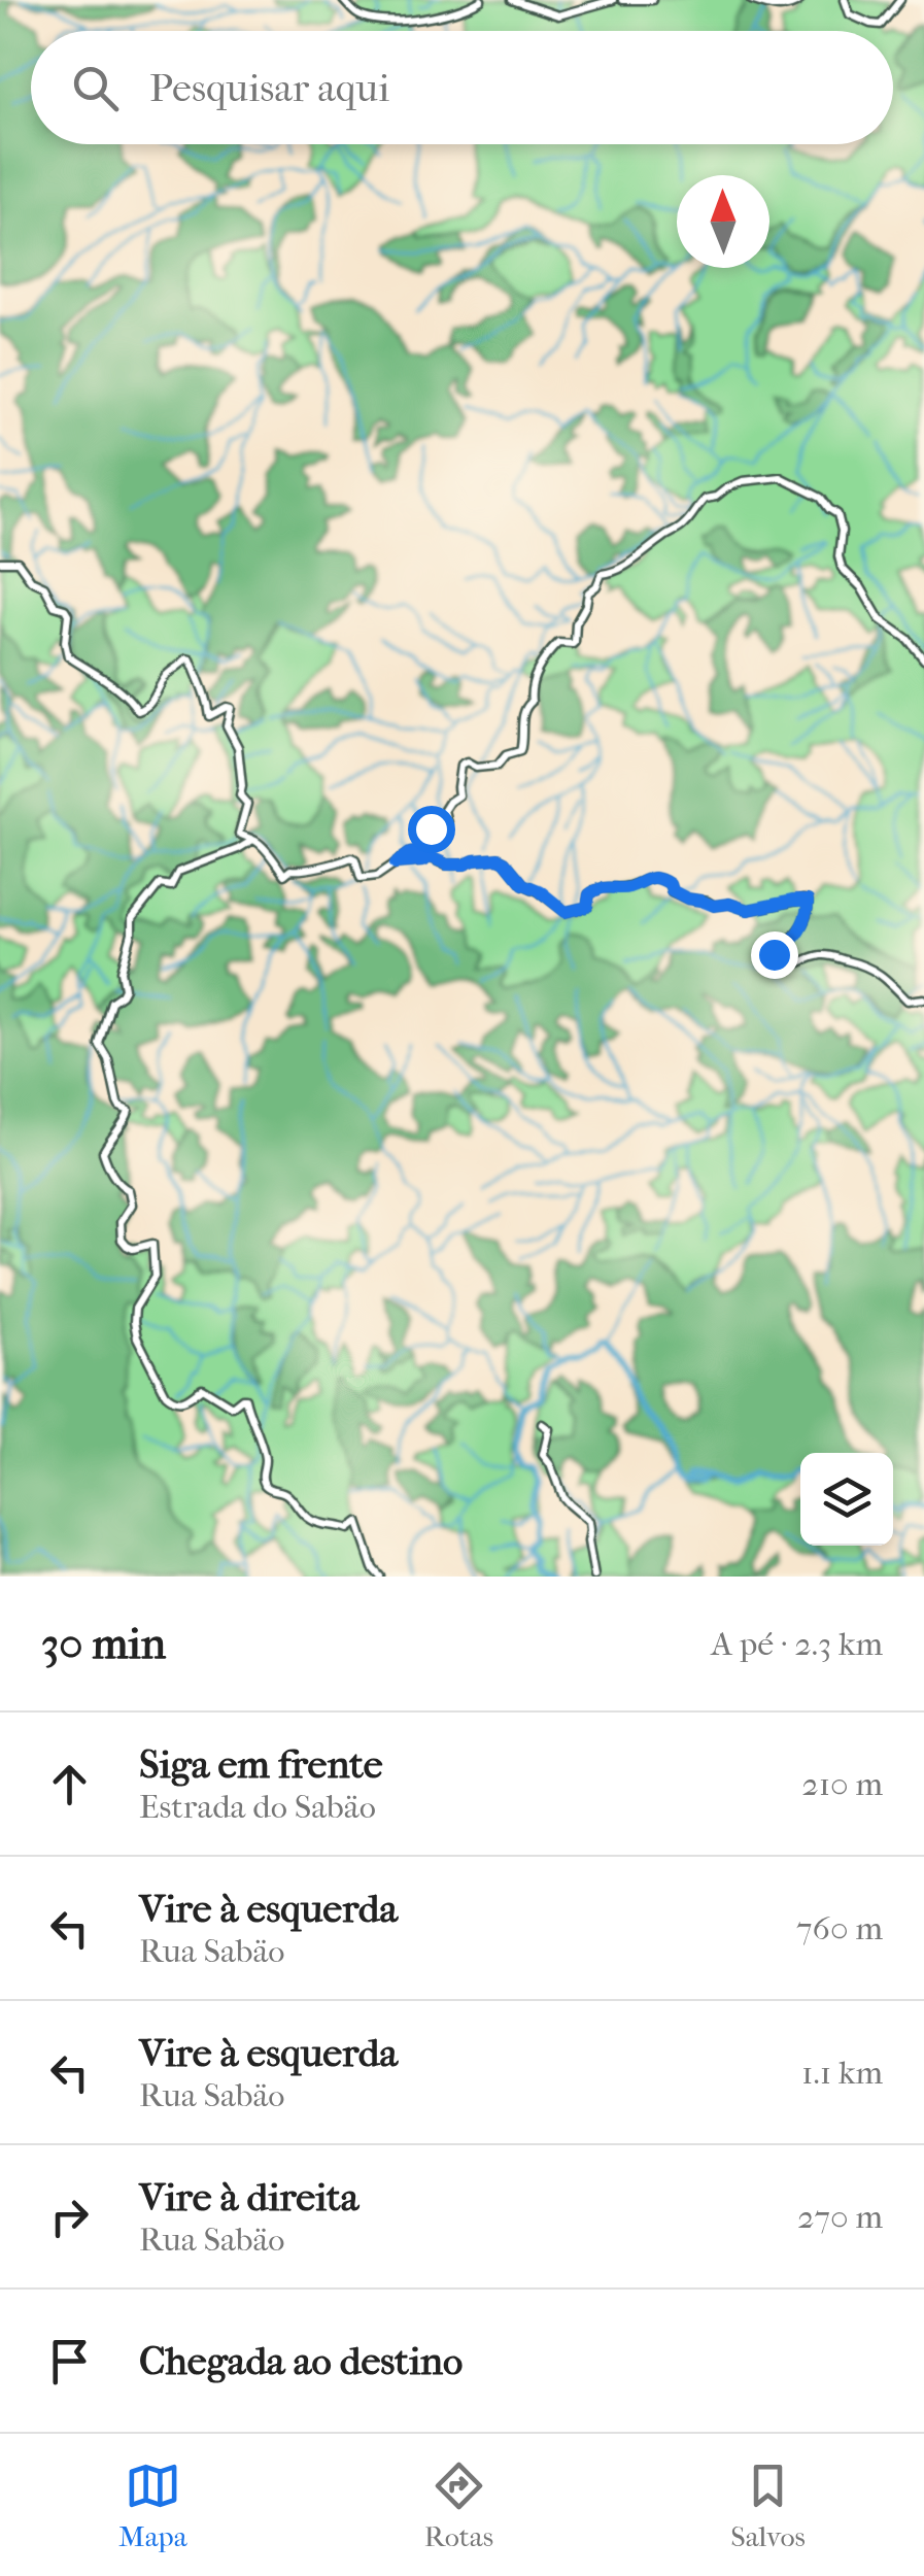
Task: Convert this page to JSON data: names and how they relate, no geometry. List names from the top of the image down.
{
  "north": "top",
  "page": {
    "search": "Pesquisar aqui",
    "heading": ["30 min", "A pé · 2.3 km"],
    "list": [
      ["Siga em frente", "Estrada do Sabäo", "210 m"],
      ["Vire à esquerda", "Rua Sabäo", "760 m"],
      ["Vire à esquerda", "Rua Sabäo", "1.1 km"],
      ["Vire à direita", "Rua Sabäo", "270 m"],
      "Chegada ao destino"
    ],
    "nav": ["Mapa", "Rotas", "Salvos"]
  }
}
